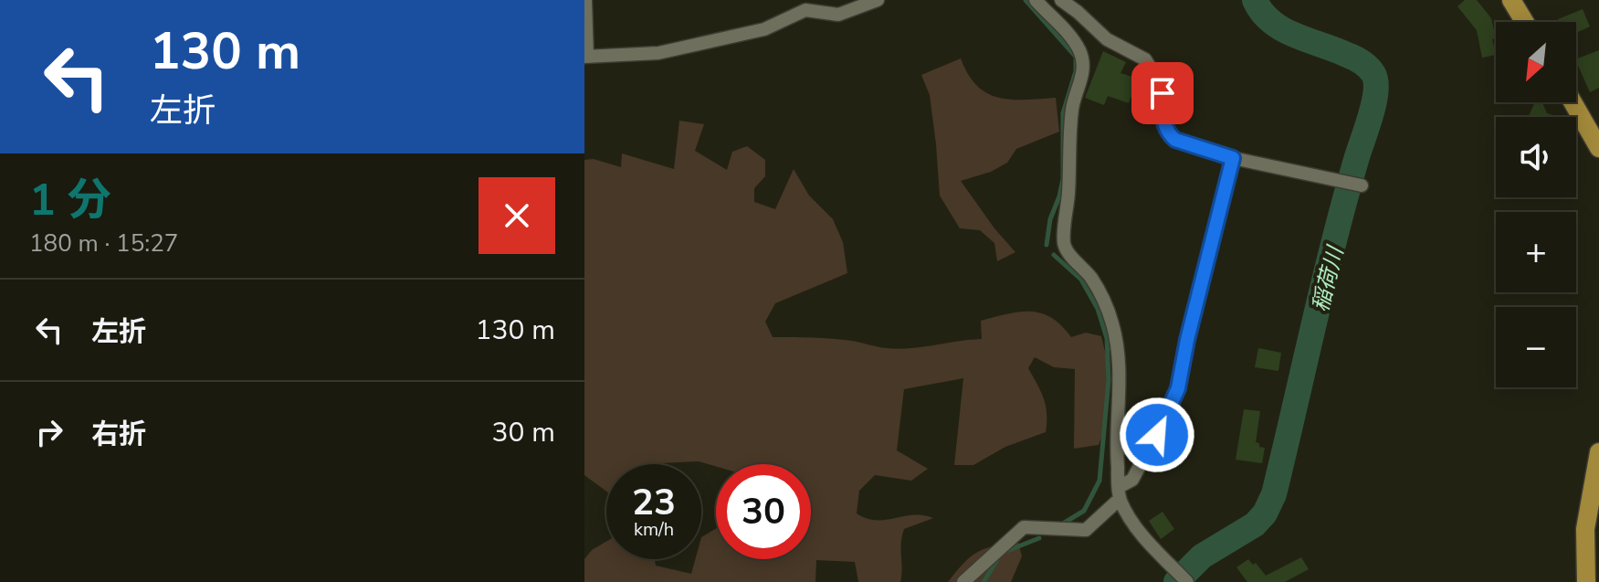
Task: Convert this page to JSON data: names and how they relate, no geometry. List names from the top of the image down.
{
  "water": ["稲荷川"],
  "north": "bottom left",
  "page": {
    "turn": ["130 m", "左折"],
    "map_buttons": ["+", "−"],
    "heading": ["1 分", "180 m · 15:27"],
    "list": [
      {
        "name": "左折",
        "value": "130 m"
      },
      {
        "name": "右折",
        "value": "30 m"
      }
    ],
    "speed": "23 km/h",
    "limit": "30"
  }
}
